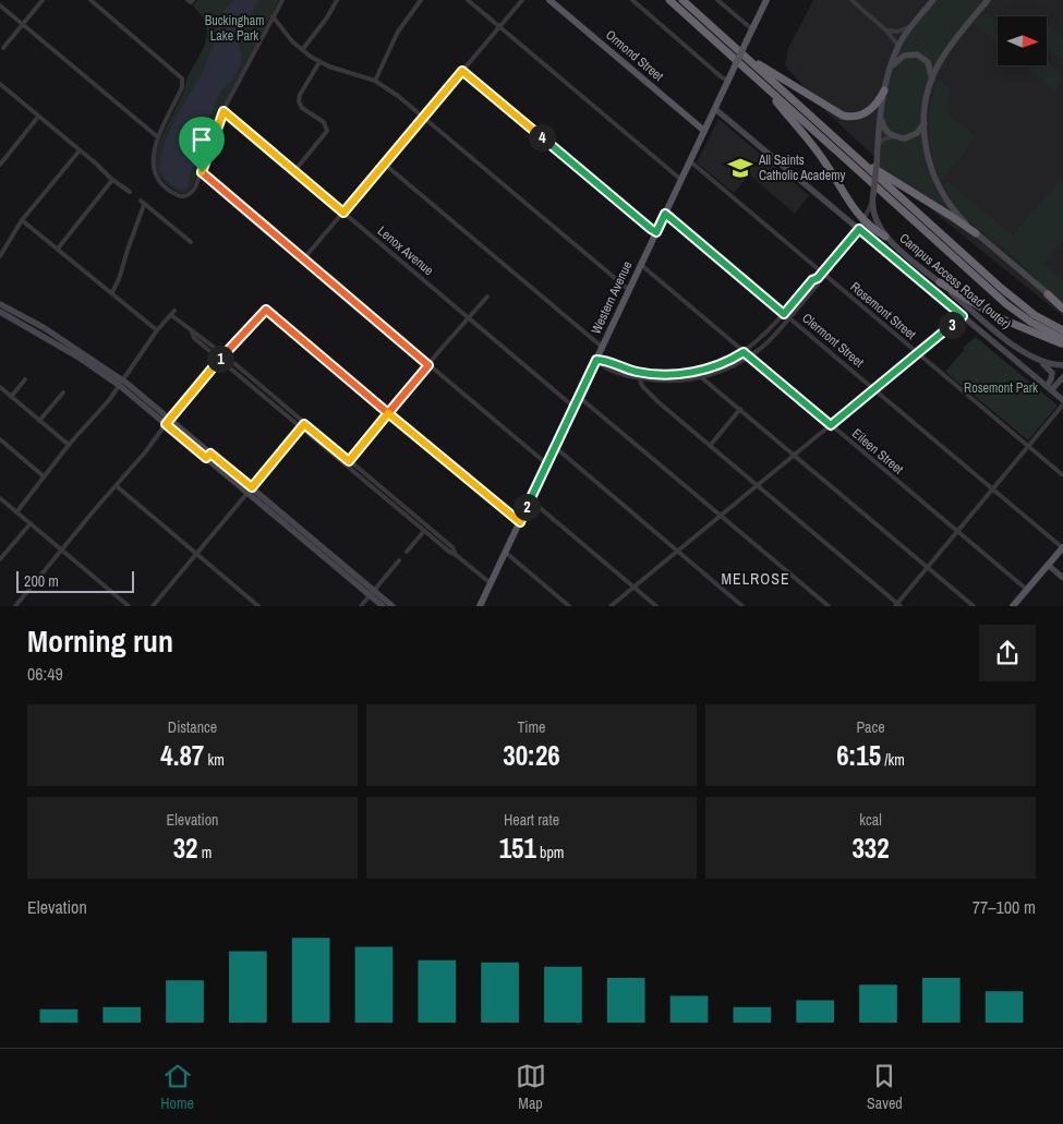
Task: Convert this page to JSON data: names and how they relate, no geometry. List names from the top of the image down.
{
  "streets": {
    "main road": ["Ormond Street", "Western Avenue"],
    "street": [
      "Lenox Avenue",
      "Campus Access Road (outer)",
      "Rosemont Street",
      "Clermont Street",
      "Eileen Street"
    ]
  },
  "crossings": [
    ["Ormond Street", "Western Avenue"],
    ["Lenox Avenue", "Western Avenue"],
    ["Western Avenue", "Rosemont Street"],
    ["Western Avenue", "Clermont Street"],
    ["Western Avenue", "Eileen Street"]
  ],
  "districts": ["MELROSE"],
  "parks": ["Buckingham Lake Park", "Rosemont Park"],
  "places": {
    "school or university": ["All Saints Catholic Academy"]
  },
  "scale_bar": "200 m",
  "north": "right",
  "page": {
    "pins": [
      "4",
      "3",
      "1",
      "2"
    ],
    "scale": "200 m",
    "heading": ["Morning run", "06:49"],
    "stats": [
      ["Distance", "4.87 km"],
      ["Time", "30:26"],
      ["Pace", "6:15 /km"],
      ["Elevation", "32 m"],
      ["Heart rate", "151 bpm"],
      ["kcal", "332"]
    ],
    "chart": ["Elevation", "77–100 m"],
    "tabs": ["Home", "Map", "Saved"]
  }
}
